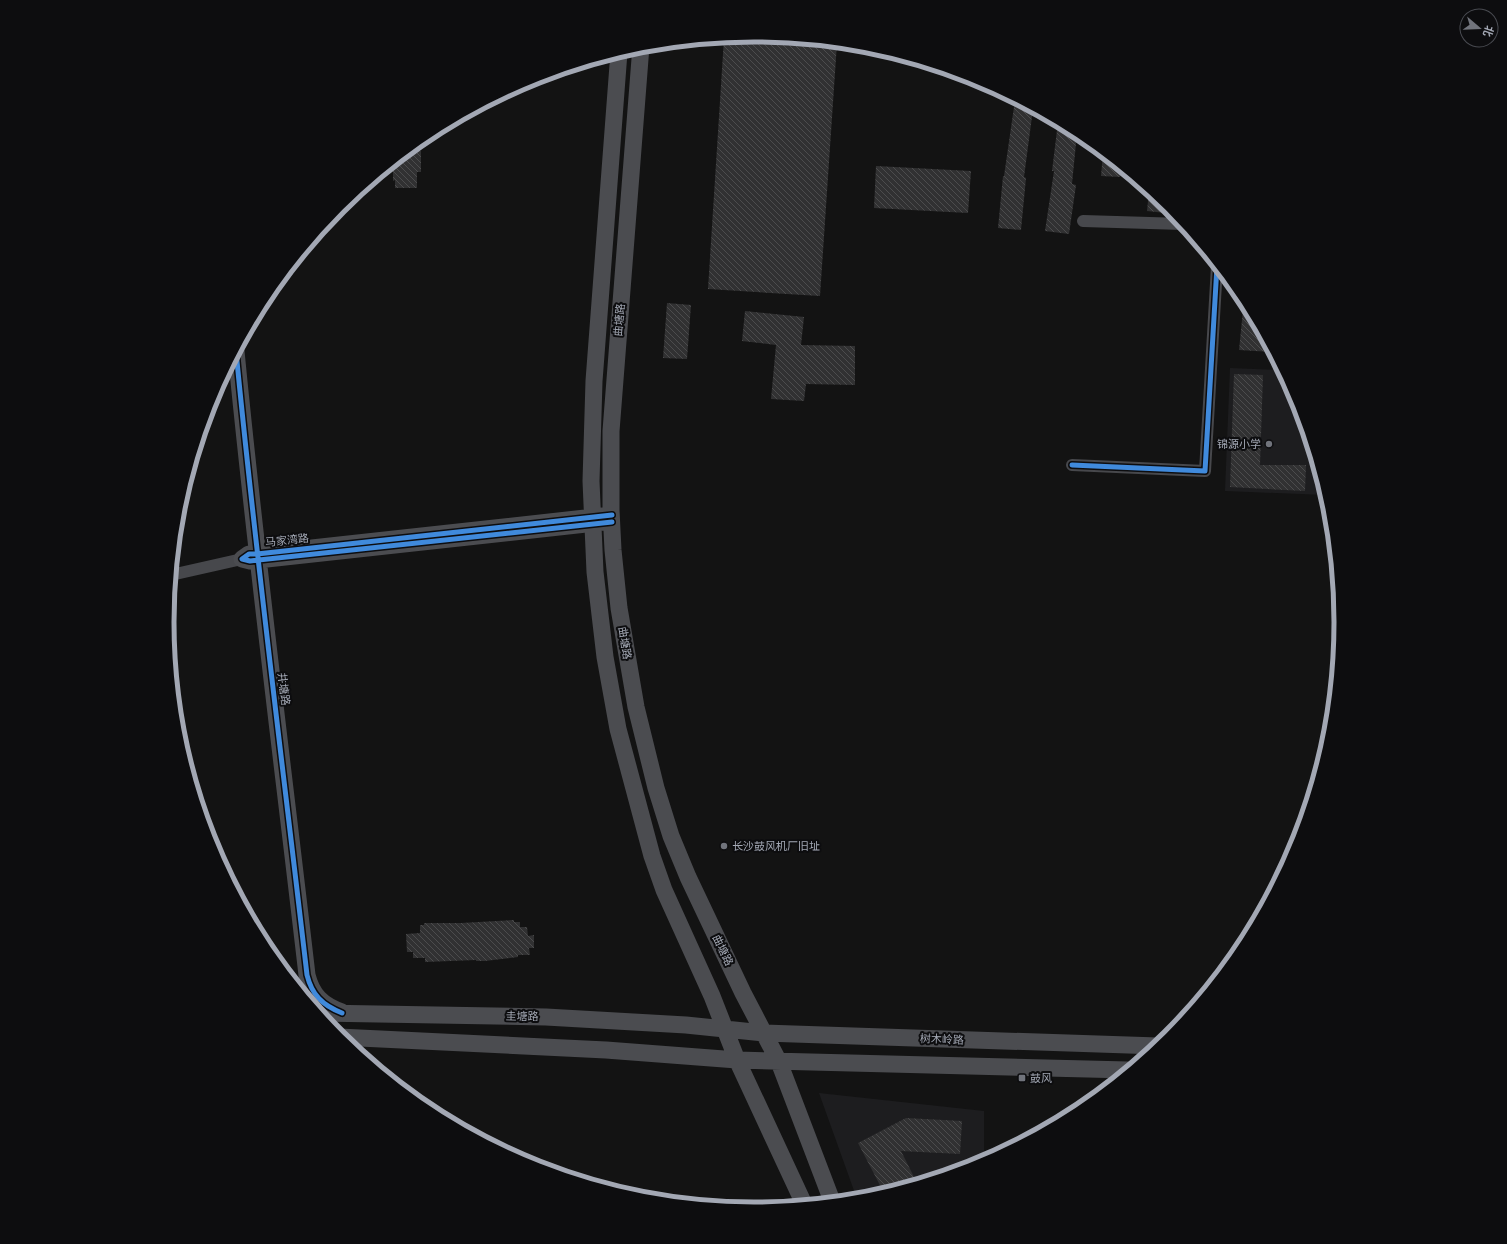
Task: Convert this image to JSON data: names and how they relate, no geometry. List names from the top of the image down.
{
  "streets": {
    "main road": [
      "曲塘路",
      "马家湾路",
      "井塘路",
      "圭塘路",
      "树木岭路"
    ]
  },
  "crossings": [
    ["曲塘路", "马家湾路"],
    ["曲塘路", "圭塘路"],
    ["曲塘路", "树木岭路"],
    ["马家湾路", "井塘路"],
    ["井塘路", "圭塘路"],
    ["圭塘路", "树木岭路"]
  ],
  "places": {
    "other": ["锦源小学", "长沙鼓风机厂旧址"],
    "transit": ["鼓风"]
  },
  "north": "right"
}
